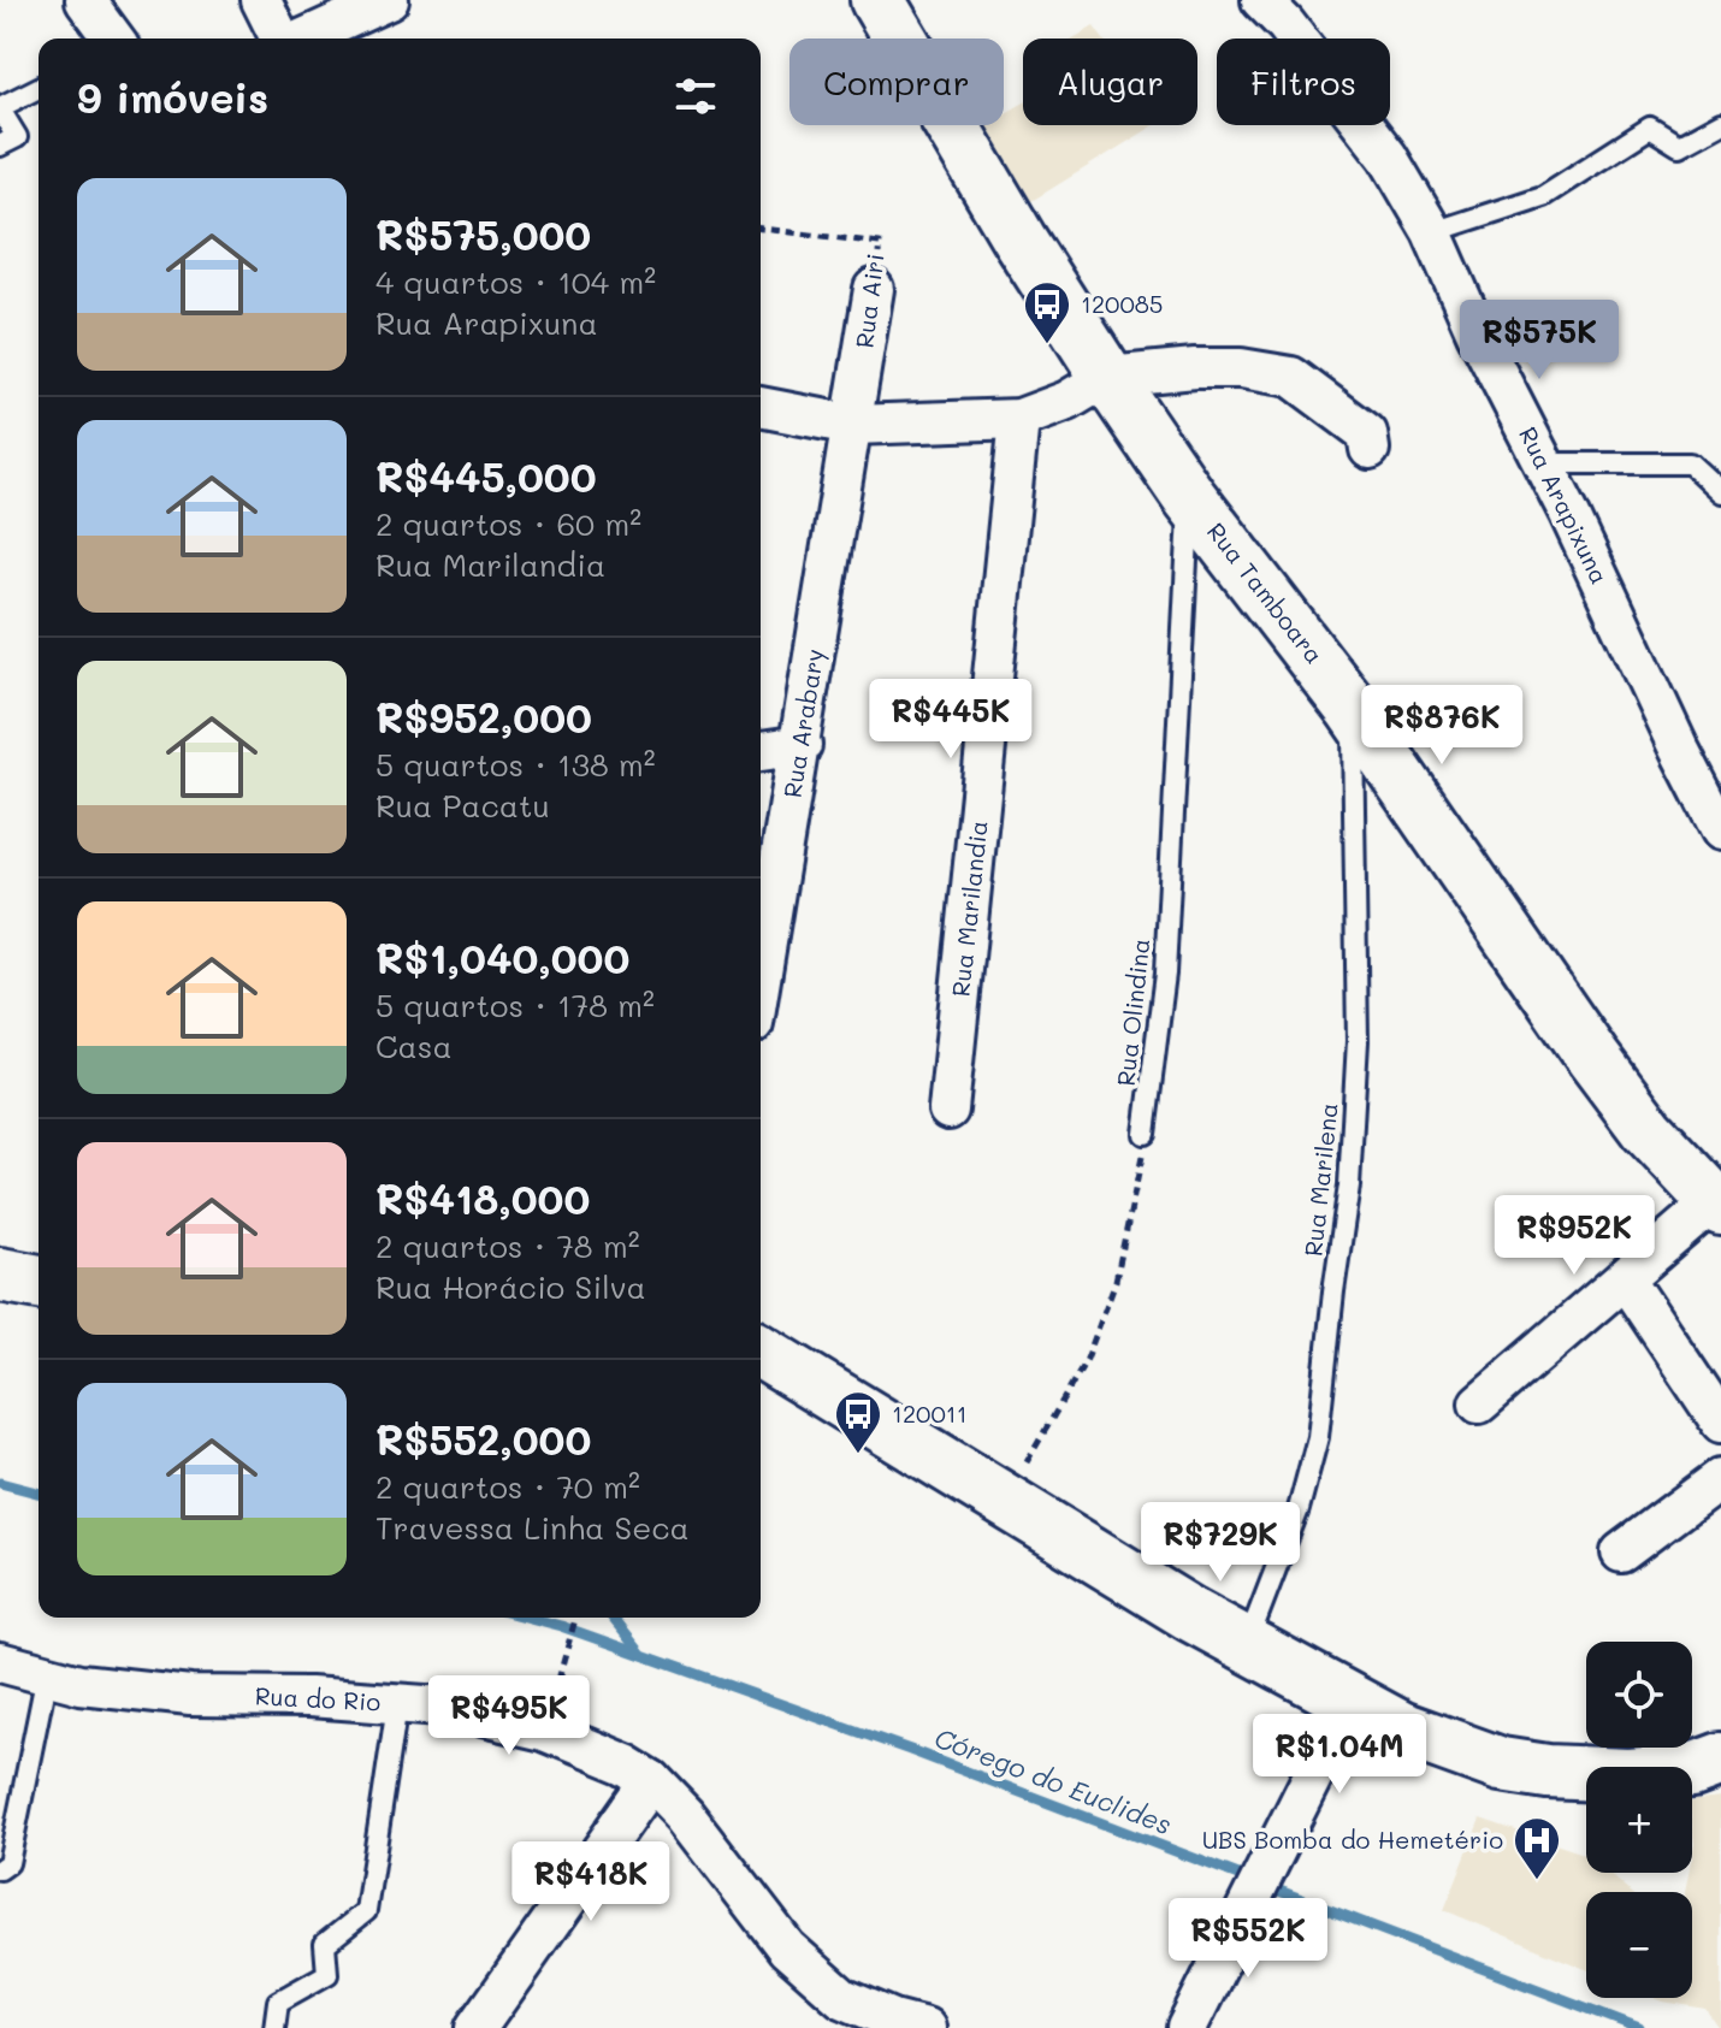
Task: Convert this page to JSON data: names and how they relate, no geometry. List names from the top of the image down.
{
  "streets": {
    "street": [
      "Rua Airi",
      "Rua Arapixuna",
      "Rua Tamboara",
      "Rua Arabary",
      "Rua Marilandia",
      "Rua do Rio"
    ],
    "lane": ["Rua Olindina", "Rua Marilena"]
  },
  "crossings": [
    ["Rua Airi", "Rua Arabary"],
    ["Rua Tamboara", "Rua Olindina"],
    ["Rua Tamboara", "Rua Marilena"]
  ],
  "water": ["Córego do Euclides"],
  "places": {
    "bus stop": ["120085", "120011"],
    "hospital": ["UBS Bomba do Hemetério"]
  },
  "page": {
    "chip": ["Comprar", "Alugar", "Filtros"],
    "heading": "9 imóveis",
    "list": [
      {
        "name": "R$575,000",
        "note": "4 quartos · 104 m² · Rua Arapixuna"
      },
      {
        "name": "R$445,000",
        "note": "2 quartos · 60 m² · Rua Marilandia"
      },
      {
        "name": "R$952,000",
        "note": "5 quartos · 138 m² · Rua Pacatu"
      },
      {
        "name": "R$1,040,000",
        "note": "5 quartos · 178 m² · Casa"
      },
      {
        "name": "R$418,000",
        "note": "2 quartos · 78 m² · Rua Horácio Silva"
      },
      {
        "name": "R$552,000",
        "note": "2 quartos · 70 m² · Travessa Linha Seca"
      }
    ],
    "price": [
      "R$575K",
      "R$445K",
      "R$876K",
      "R$952K",
      "R$729K",
      "R$495K",
      "R$1.04M",
      "R$418K",
      "R$552K"
    ],
    "map_buttons": ["+", "−"]
  }
}
